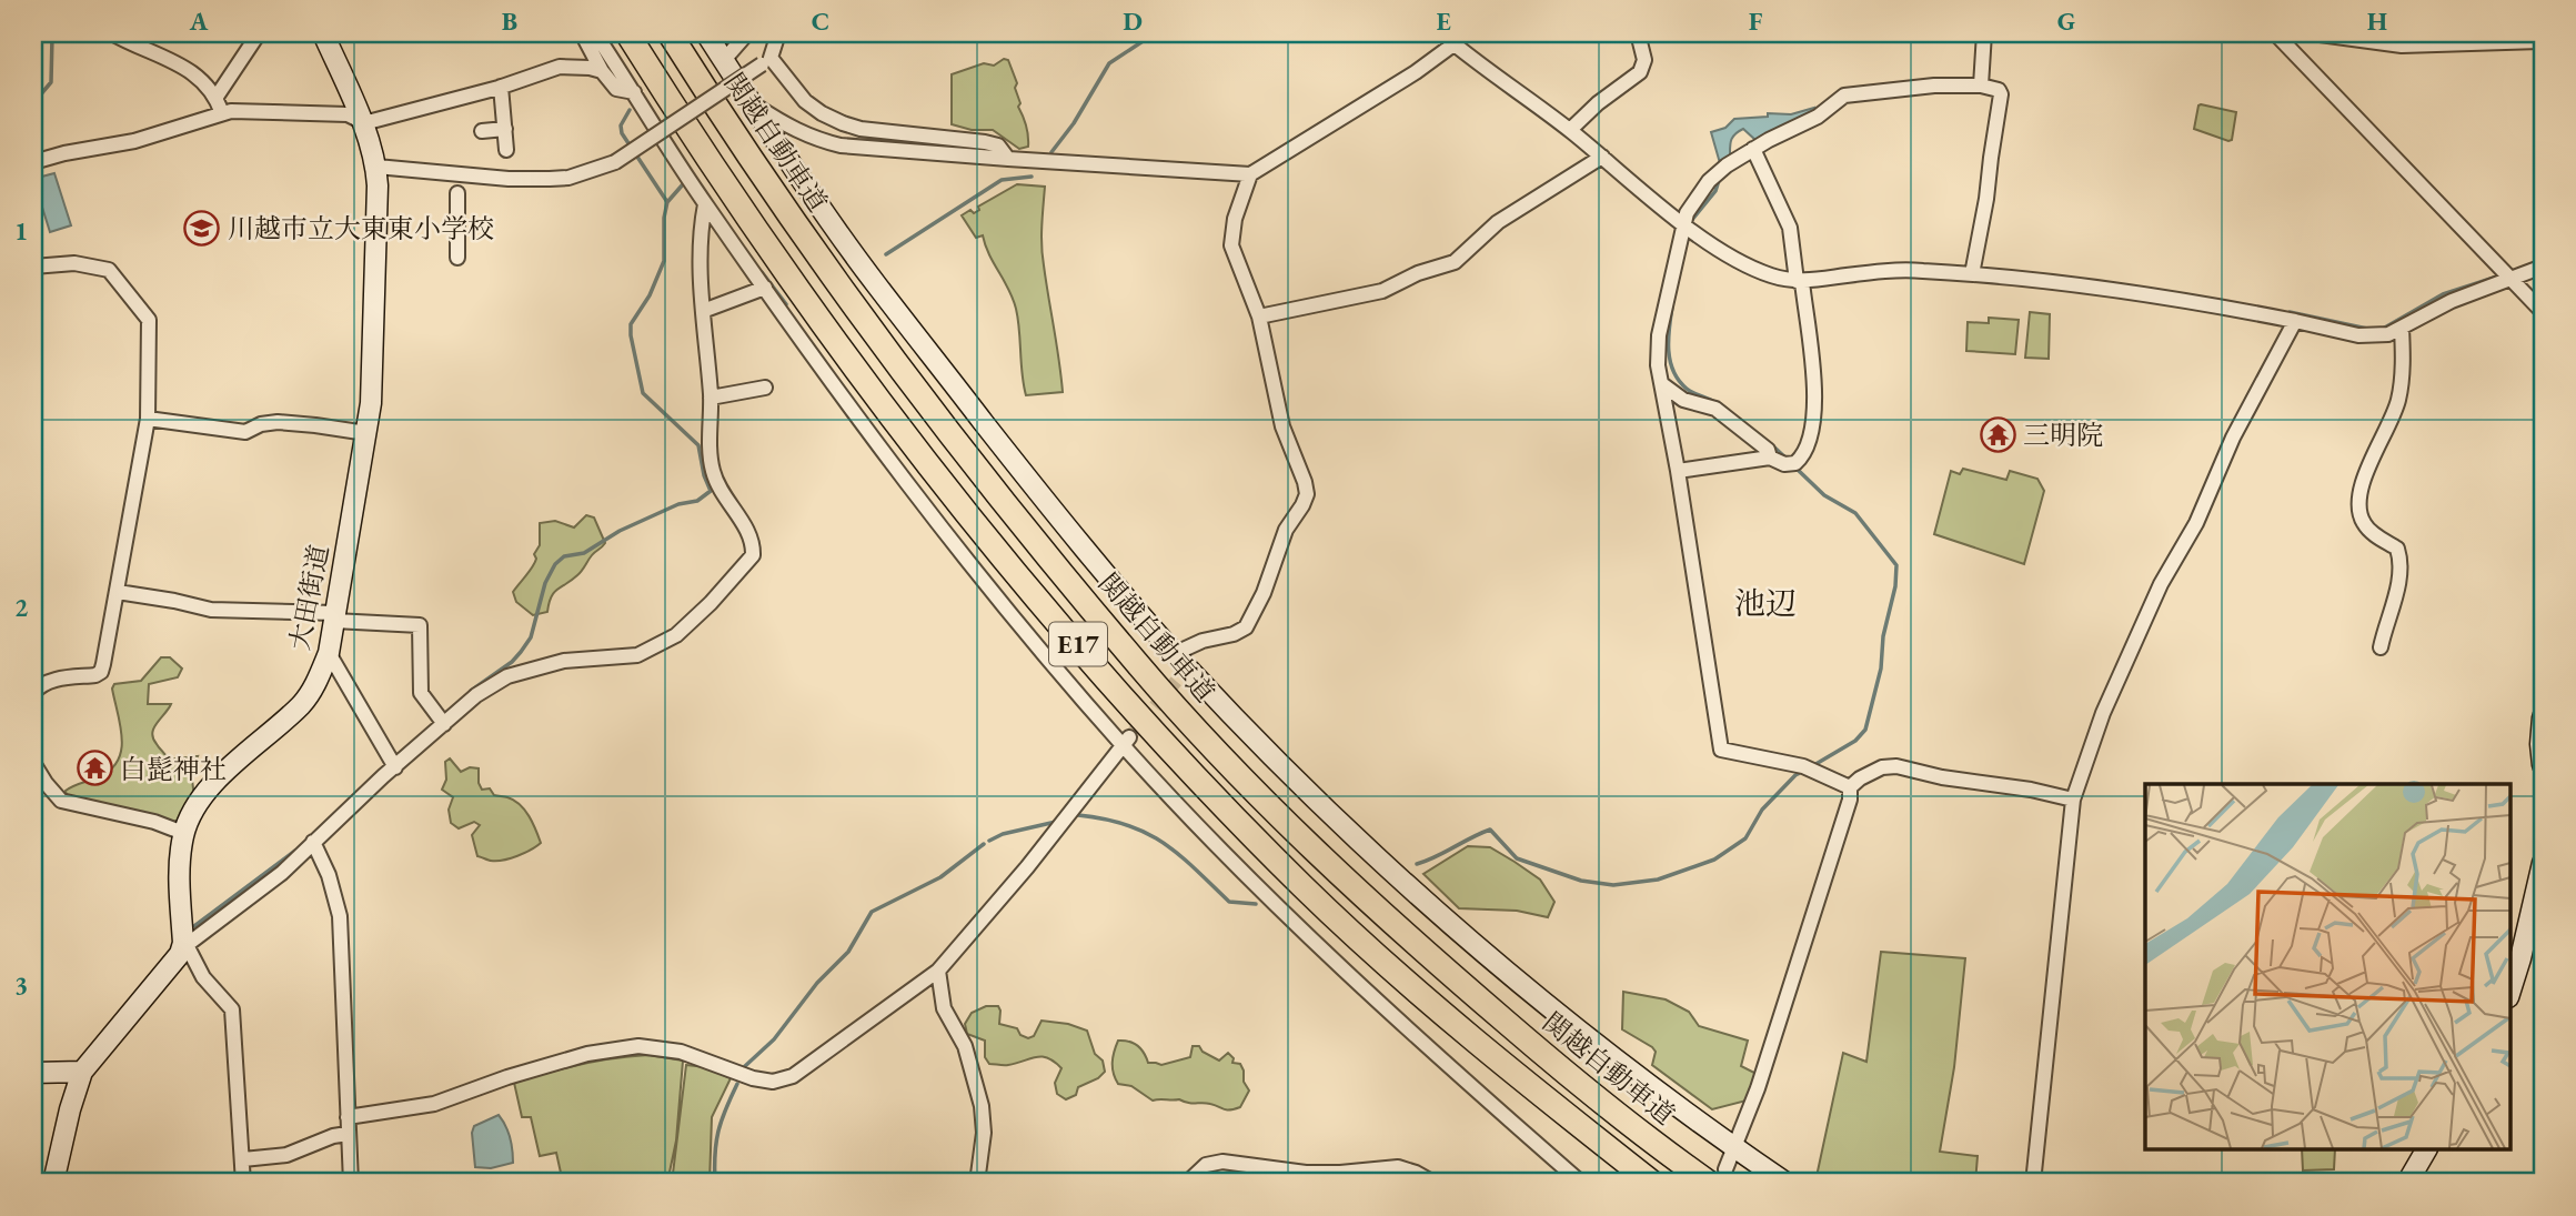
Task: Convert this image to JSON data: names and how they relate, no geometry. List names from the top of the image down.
{
  "streets": {
    "highway": ["関越自動車道", "E17"],
    "street": ["大田街道"]
  },
  "districts": ["池辺"],
  "places": {
    "school or university": ["川越市立大東東小学校"],
    "temple": ["三明院", "白髭神社"]
  },
  "grid": {
    "columns": [
      "A",
      "B",
      "C",
      "D",
      "E",
      "F",
      "G",
      "H"
    ],
    "rows": ["1", "2", "3"]
  }
}
